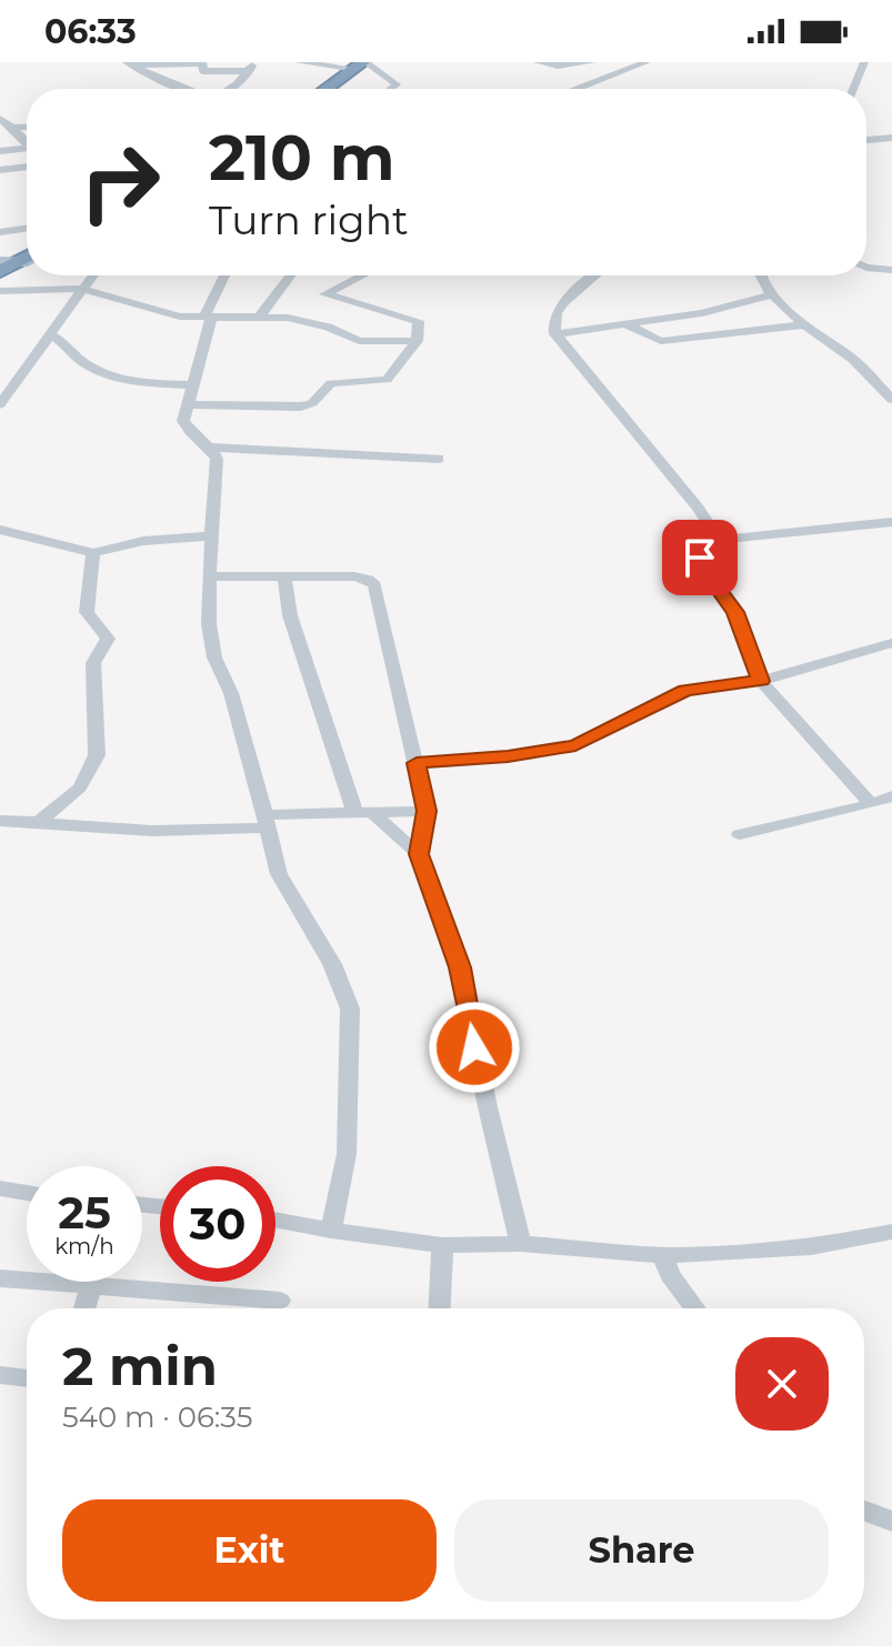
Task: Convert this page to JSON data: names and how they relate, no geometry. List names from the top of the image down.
{
  "page": {
    "status": "06:33",
    "turn": ["210 m", "Turn right"],
    "speed": "25 km/h",
    "limit": "30",
    "heading": ["2 min", "540 m · 06:35"],
    "buttons": ["Exit", "Share"]
  }
}
